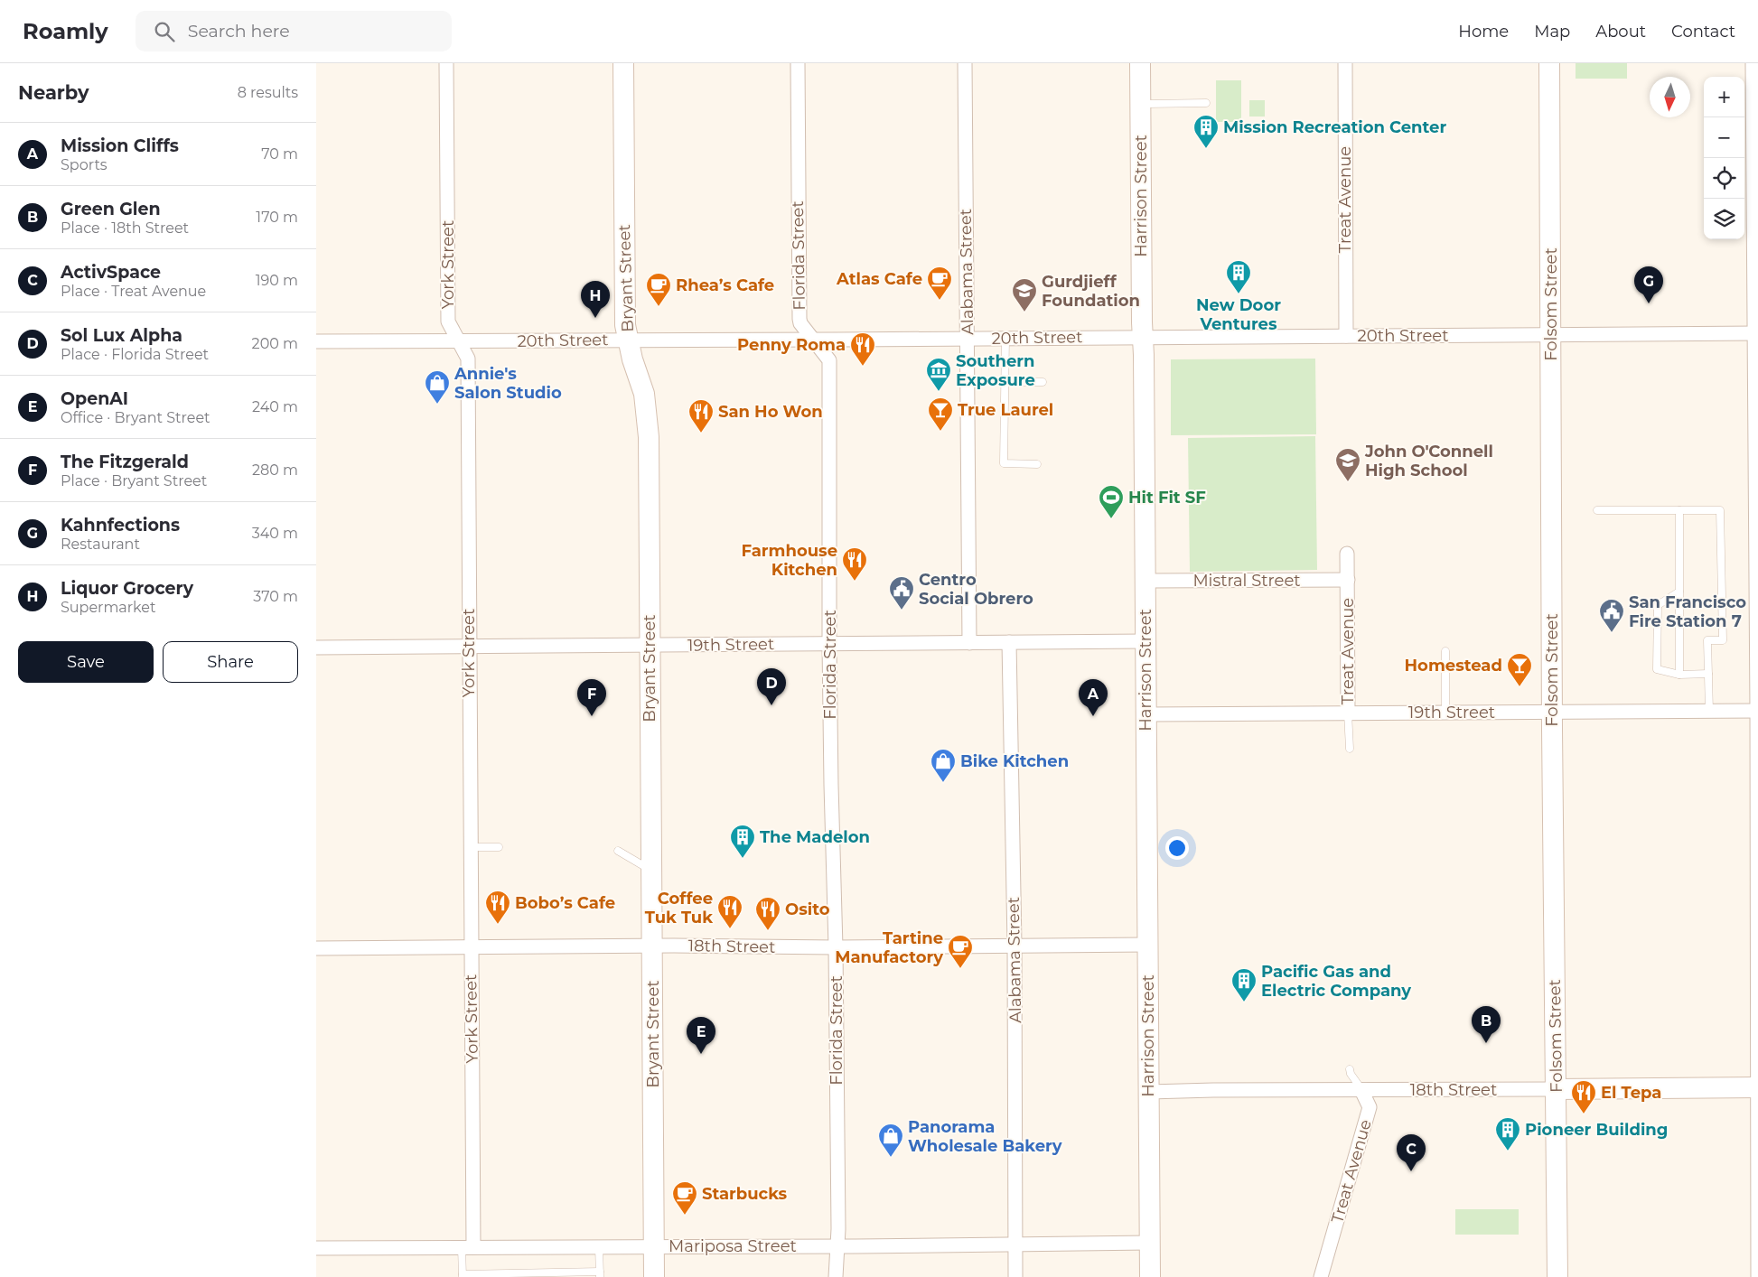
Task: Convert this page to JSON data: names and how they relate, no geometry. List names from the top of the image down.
{
  "streets": {
    "street": [
      "Harrison Street",
      "Treat Avenue",
      "Florida Street",
      "York Street",
      "Alabama Street",
      "Bryant Street",
      "Folsom Street",
      "20th Street",
      "Mistral Street",
      "19th Street",
      "18th Street",
      "Mariposa Street"
    ]
  },
  "crossings": [
    ["Harrison Street", "20th Street"],
    ["Harrison Street", "Mistral Street"],
    ["Harrison Street", "19th Street"],
    ["Harrison Street", "18th Street"],
    ["Harrison Street", "Mariposa Street"],
    ["Treat Avenue", "20th Street"],
    ["Treat Avenue", "Mistral Street"],
    ["Treat Avenue", "19th Street"],
    ["Treat Avenue", "18th Street"],
    ["Florida Street", "20th Street"],
    ["Florida Street", "19th Street"],
    ["Florida Street", "18th Street"],
    ["Florida Street", "Mariposa Street"],
    ["York Street", "20th Street"],
    ["York Street", "19th Street"],
    ["York Street", "18th Street"],
    ["York Street", "Mariposa Street"],
    ["Alabama Street", "20th Street"],
    ["Alabama Street", "19th Street"],
    ["Alabama Street", "18th Street"],
    ["Alabama Street", "Mariposa Street"],
    ["Bryant Street", "20th Street"],
    ["Bryant Street", "19th Street"],
    ["Bryant Street", "18th Street"],
    ["Bryant Street", "Mariposa Street"],
    ["Folsom Street", "20th Street"],
    ["Folsom Street", "19th Street"],
    ["Folsom Street", "18th Street"]
  ],
  "places": {
    "building": [
      "Mission Recreation Center",
      "New Door Ventures",
      "The Madelon",
      "Pacific Gas and Electric Company",
      "Pioneer Building"
    ],
    "cafe": [
      "Atlas Cafe",
      "Rhea’s Cafe",
      "Tartine Manufactory",
      "Starbucks"
    ],
    "school or university": ["Gurdjieff Foundation", "John O'Connell High School"],
    "restaurant": [
      "Penny Roma",
      "San Ho Won",
      "Farmhouse Kitchen",
      "Bobo’s Cafe",
      "Coffee Tuk Tuk",
      "Osito",
      "El Tepa"
    ],
    "museum": ["Southern Exposure"],
    "shop": ["Annie's Salon Studio", "Bike Kitchen", "Panorama Wholesale Bakery"],
    "bar": ["True Laurel", "Homestead"],
    "sports": ["Hit Fit SF"],
    "public building": ["Centro Social Obrero", "San Francisco Fire Station 7"]
  },
  "north": "bottom",
  "page": {
    "header": "Roamly",
    "search": "Search here",
    "nav": [
      "Home",
      "Map",
      "About",
      "Contact"
    ],
    "heading": ["Nearby", "8 results"],
    "map_buttons": ["+", "−"],
    "list": [
      {
        "mark": "A",
        "name": "Mission Cliffs",
        "note": "Sports",
        "value": "70 m"
      },
      {
        "mark": "B",
        "name": "Green Glen",
        "note": "Place · 18th Street",
        "value": "170 m"
      },
      {
        "mark": "C",
        "name": "ActivSpace",
        "note": "Place · Treat Avenue",
        "value": "190 m"
      },
      {
        "mark": "D",
        "name": "Sol Lux Alpha",
        "note": "Place · Florida Street",
        "value": "200 m"
      },
      {
        "mark": "E",
        "name": "OpenAI",
        "note": "Office · Bryant Street",
        "value": "240 m"
      },
      {
        "mark": "F",
        "name": "The Fitzgerald",
        "note": "Place · Bryant Street",
        "value": "280 m"
      },
      {
        "mark": "G",
        "name": "Kahnfections",
        "note": "Restaurant",
        "value": "340 m"
      },
      {
        "mark": "H",
        "name": "Liquor Grocery",
        "note": "Supermarket",
        "value": "370 m"
      }
    ],
    "pins": [
      "G",
      "H",
      "D",
      "A",
      "F",
      "B",
      "E",
      "C"
    ],
    "buttons": ["Save", "Share"]
  }
}
